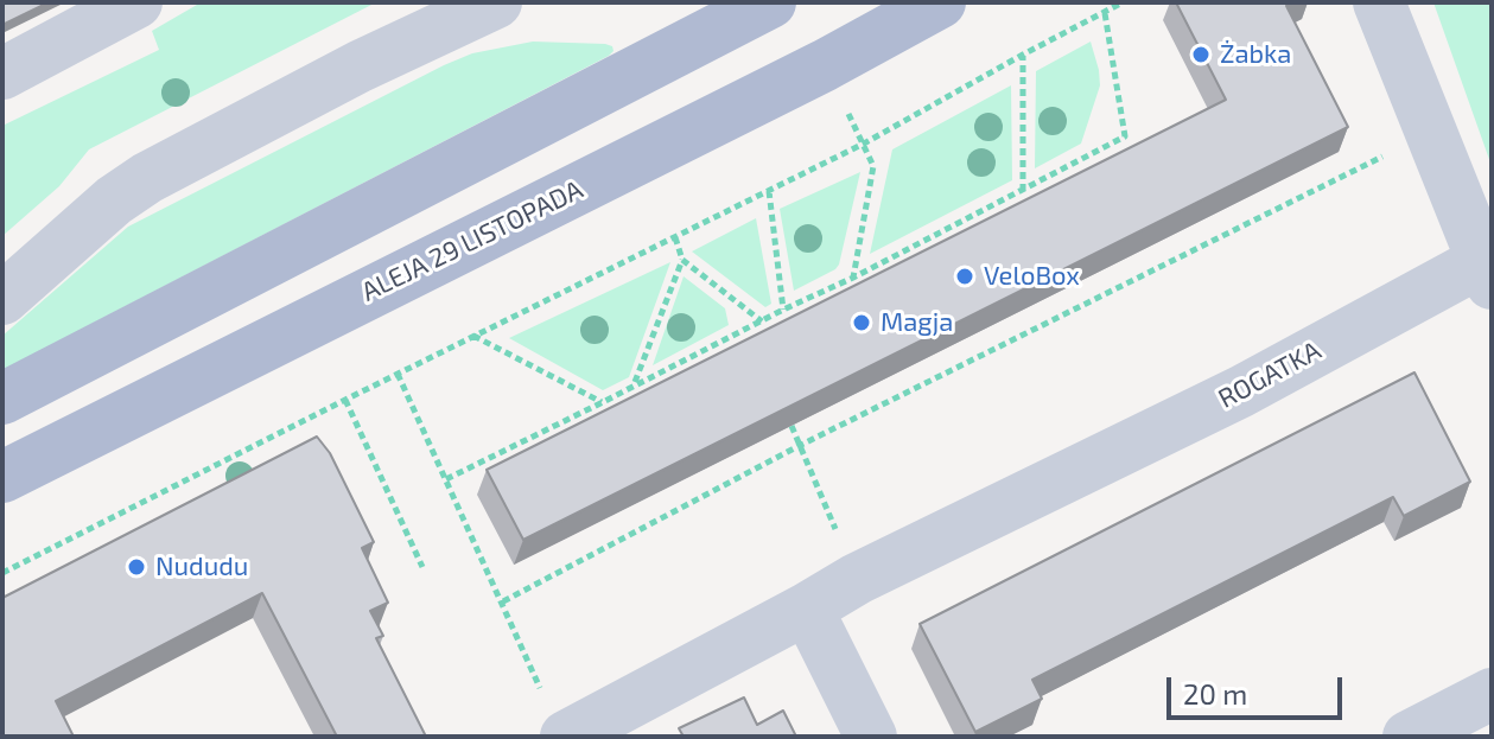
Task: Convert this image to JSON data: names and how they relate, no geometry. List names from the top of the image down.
{
  "streets": {
    "main road": ["ALEJA 29 LISTOPADA"],
    "street": ["ROGATKA"]
  },
  "places": [
    "Żabka",
    "VeloBox",
    "Magja",
    "Nududu"
  ],
  "scale_bar": "20 m"
}
